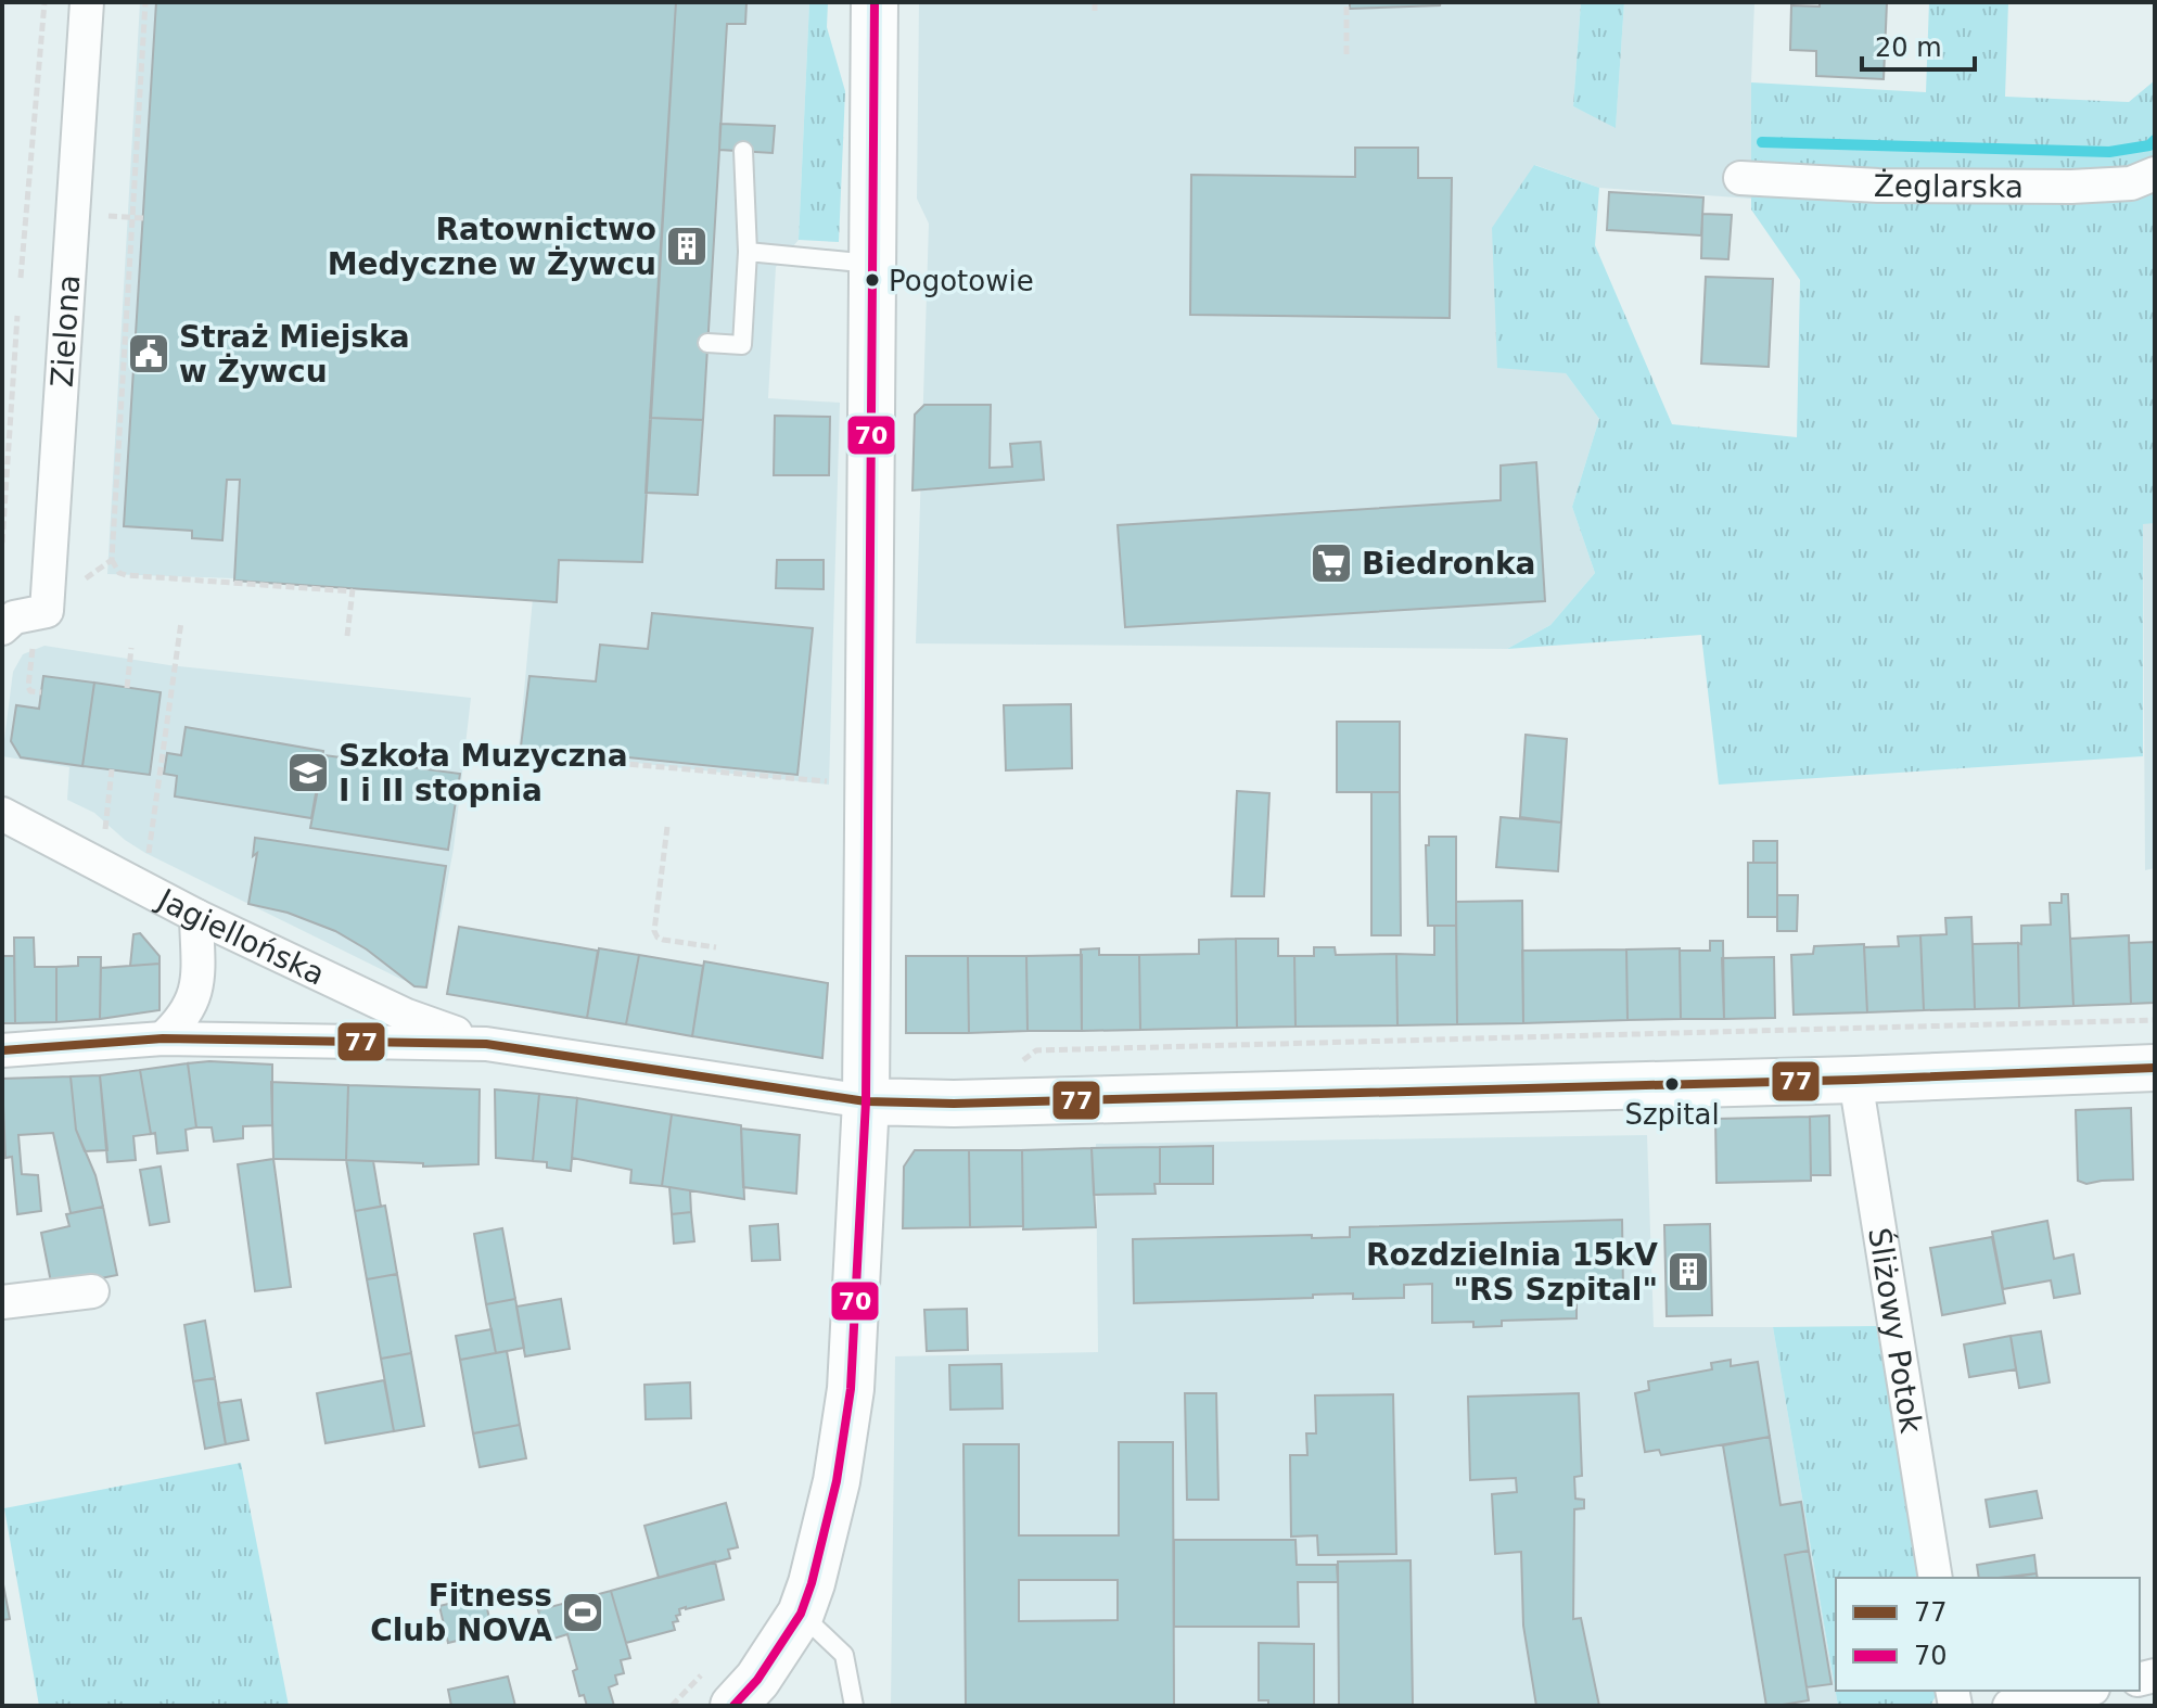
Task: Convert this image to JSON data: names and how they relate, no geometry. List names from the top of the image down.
{
  "streets": {
    "street": [
      "Żeglarska",
      "Zielona",
      "Jagiellońska",
      "Śliżowy Potok"
    ]
  },
  "places": {
    "building": ["Ratownictwo Medyczne w Żywcu", "Rozdzielnia 15kV \"RS Szpital\""],
    "other": ["Pogotowie", "Szpital"],
    "public building": ["Straż Miejska w Żywcu"],
    "supermarket": ["Biedronka"],
    "school or university": ["Szkoła Muzyczna I i II stopnia"],
    "sports": ["Fitness Club NOVA"]
  },
  "lines": ["transit line 70", "transit line 77"],
  "legend": ["77", "70"],
  "scale_bar": "20 m"
}
